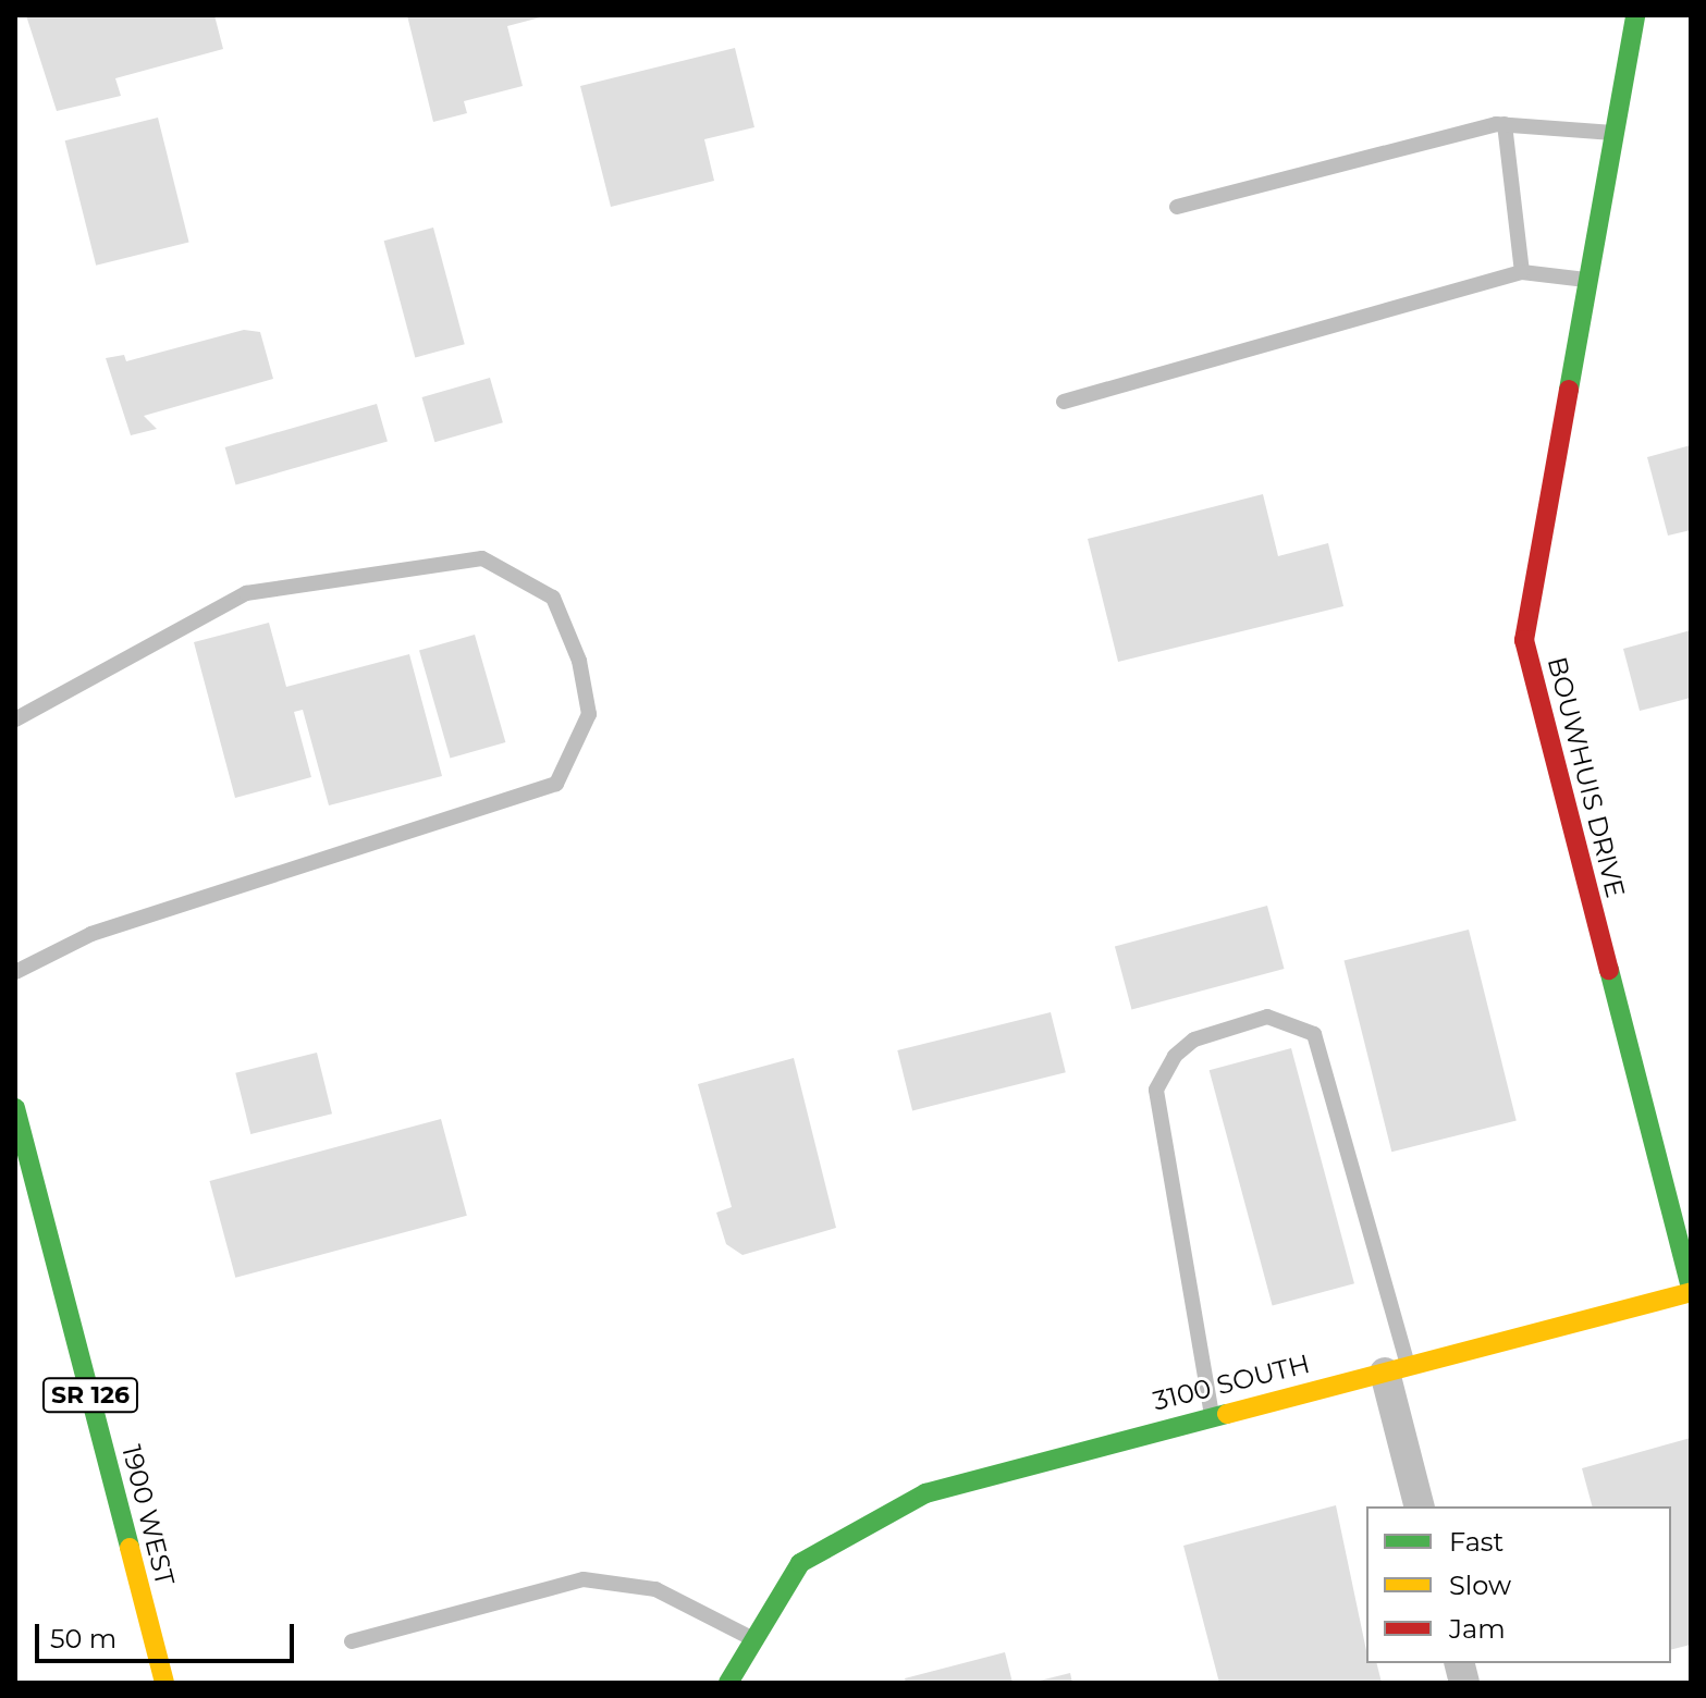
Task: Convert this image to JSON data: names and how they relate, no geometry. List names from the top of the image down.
{
  "streets": {
    "street": [
      "BOUWHUIS DRIVE",
      "3100 SOUTH",
      "SR 126",
      "1900 WEST"
    ]
  },
  "crossings": [
    ["BOUWHUIS DRIVE", "3100 SOUTH"]
  ],
  "legend": ["Fast", "Slow", "Jam"],
  "scale_bar": "50 m"
}
